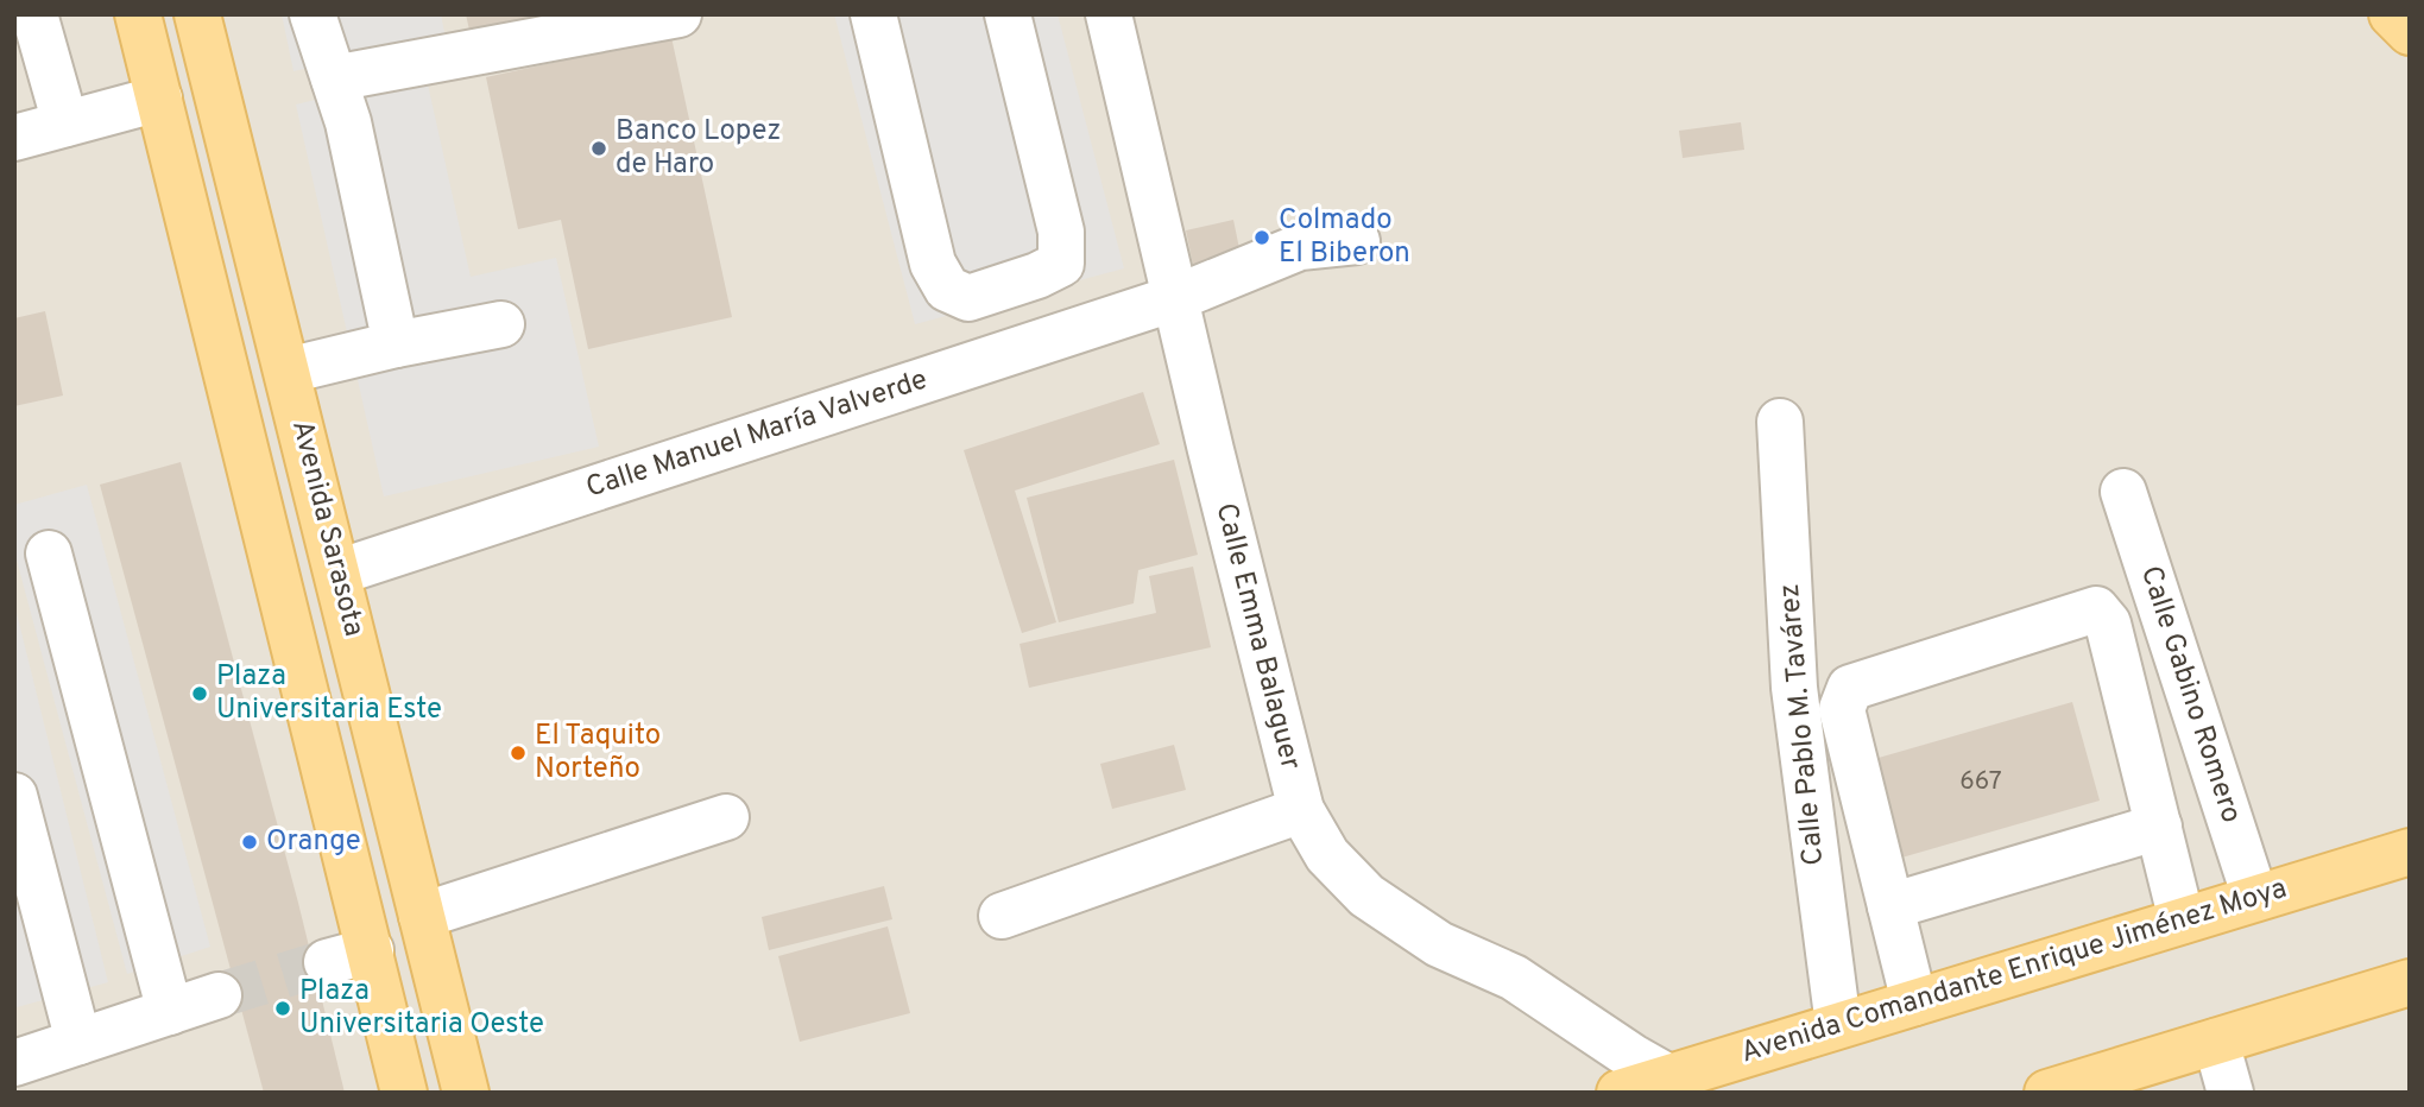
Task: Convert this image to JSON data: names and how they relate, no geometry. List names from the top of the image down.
{
  "streets": {
    "main road": ["Avenida Sarasota", "Avenida Comandante Enrique Jiménez Moya"],
    "street": [
      "Calle Manuel María Valverde",
      "Calle Emma Balaguer",
      "Calle Gabino Romero",
      "Calle Pablo M. Tavárez"
    ]
  },
  "crossings": [
    ["Calle Manuel María Valverde", "Avenida Sarasota"],
    ["Calle Manuel María Valverde", "Calle Emma Balaguer"],
    ["Calle Emma Balaguer", "Avenida Comandante Enrique Jiménez Moya"],
    ["Calle Gabino Romero", "Avenida Comandante Enrique Jiménez Moya"],
    ["Calle Pablo M. Tavárez", "Avenida Comandante Enrique Jiménez Moya"]
  ],
  "places": [
    "Banco Lopez de Haro",
    "Colmado El Biberon",
    "Plaza Universitaria Este",
    "El Taquito Norteño",
    "Orange",
    "Plaza Universitaria Oeste"
  ],
  "house_numbers": ["667"]
}
